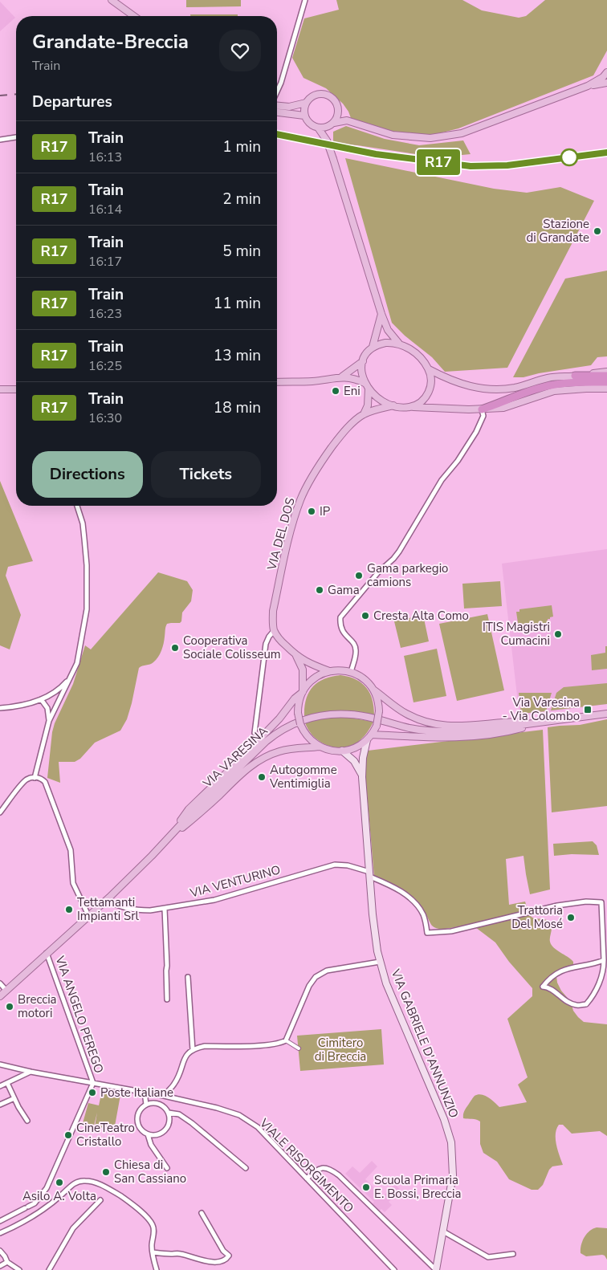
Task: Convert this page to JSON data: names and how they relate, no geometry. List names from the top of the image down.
{
  "streets": {
    "main road": ["VIA DEL DOS", "VIA VARESINA", "VIA GABRIELE D'ANNUNZIO"],
    "street": ["VIA VENTURINO", "VIA ANGELO PEREGO", "VIALE RISORGIMENTO"]
  },
  "crossings": [
    ["VIA VARESINA", "VIA VENTURINO"],
    ["VIA VARESINA", "VIA ANGELO PEREGO"],
    ["VIA VENTURINO", "VIA GABRIELE D'ANNUNZIO"],
    ["VIA ANGELO PEREGO", "VIALE RISORGIMENTO"]
  ],
  "parks": ["Cimitero di Breccia"],
  "places": {
    "other": [
      "Stazione di Grandate",
      "Eni",
      "IP",
      "Gama parkegio camions",
      "Gama",
      "Cresta Alta Como",
      "ITIS Magistri Cumacini",
      "Cooperativa Sociale Colisseum",
      "Autogomme Ventimiglia",
      "Tettamanti Impianti Srl",
      "Trattoria Del Mosé",
      "Breccia motori",
      "Poste Italiane",
      "CineTeatro Cristallo",
      "Chiesa di San Cassiano",
      "Asilo A. Volta",
      "Scuola Primaria E. Bossi, Breccia"
    ],
    "transit": ["Via Varesina - Via Colombo"]
  },
  "page": {
    "on_map": "R17",
    "heading": [
      ["Grandate-Breccia", "Train"],
      "Departures"
    ],
    "list": [
      {
        "mark": "R17",
        "name": "Train",
        "note": "16:13",
        "value": "1 min"
      },
      {
        "mark": "R17",
        "name": "Train",
        "note": "16:14",
        "value": "2 min"
      },
      {
        "mark": "R17",
        "name": "Train",
        "note": "16:17",
        "value": "5 min"
      },
      {
        "mark": "R17",
        "name": "Train",
        "note": "16:23",
        "value": "11 min"
      },
      {
        "mark": "R17",
        "name": "Train",
        "note": "16:25",
        "value": "13 min"
      },
      {
        "mark": "R17",
        "name": "Train",
        "note": "16:30",
        "value": "18 min"
      }
    ],
    "buttons": ["Directions", "Tickets"]
  }
}
